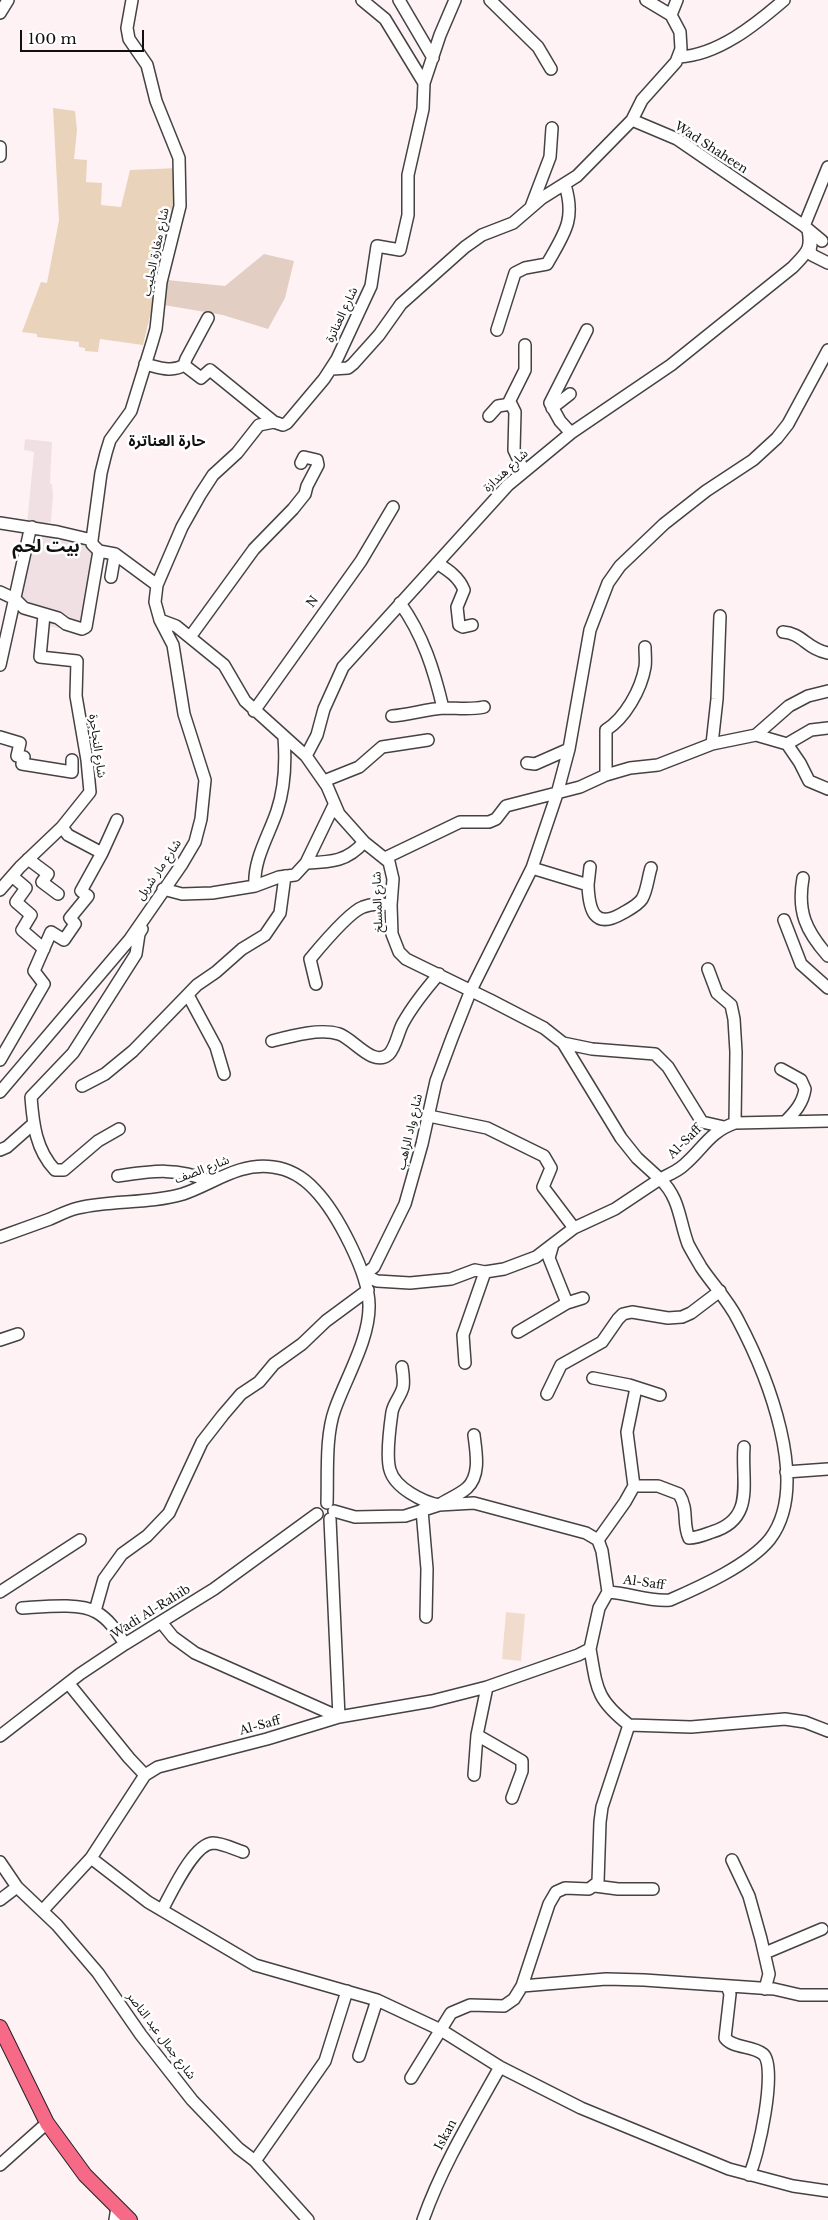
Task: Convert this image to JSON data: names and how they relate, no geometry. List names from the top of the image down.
{
  "streets": {
    "street": [
      "Wad Shaheen",
      "شارع مغارة الحليب",
      "شارع العناترة",
      "شارع هندازة",
      "N",
      "شارع النجاجرة",
      "شارع مار شربل",
      "شارع المسلخ",
      "شارع واد الراهب",
      "Al-Saff",
      "شارع الصف",
      "Wadi Al-Rahib",
      "شارع جمال عبد الناصر",
      "Iskan"
    ]
  },
  "crossings": [
    ["شارع العناترة", "شارع مار شربل"],
    ["شارع هندازة", "شارع المسلخ"],
    ["N", "شارع المسلخ"],
    ["شارع مار شربل", "شارع المسلخ"],
    ["شارع المسلخ", "شارع واد الراهب"],
    ["شارع المسلخ", "Al-Saff"],
    ["شارع واد الراهب", "شارع الصف"]
  ],
  "districts": ["حارة العناترة", "بيت لحم"],
  "scale_bar": "100 m"
}
